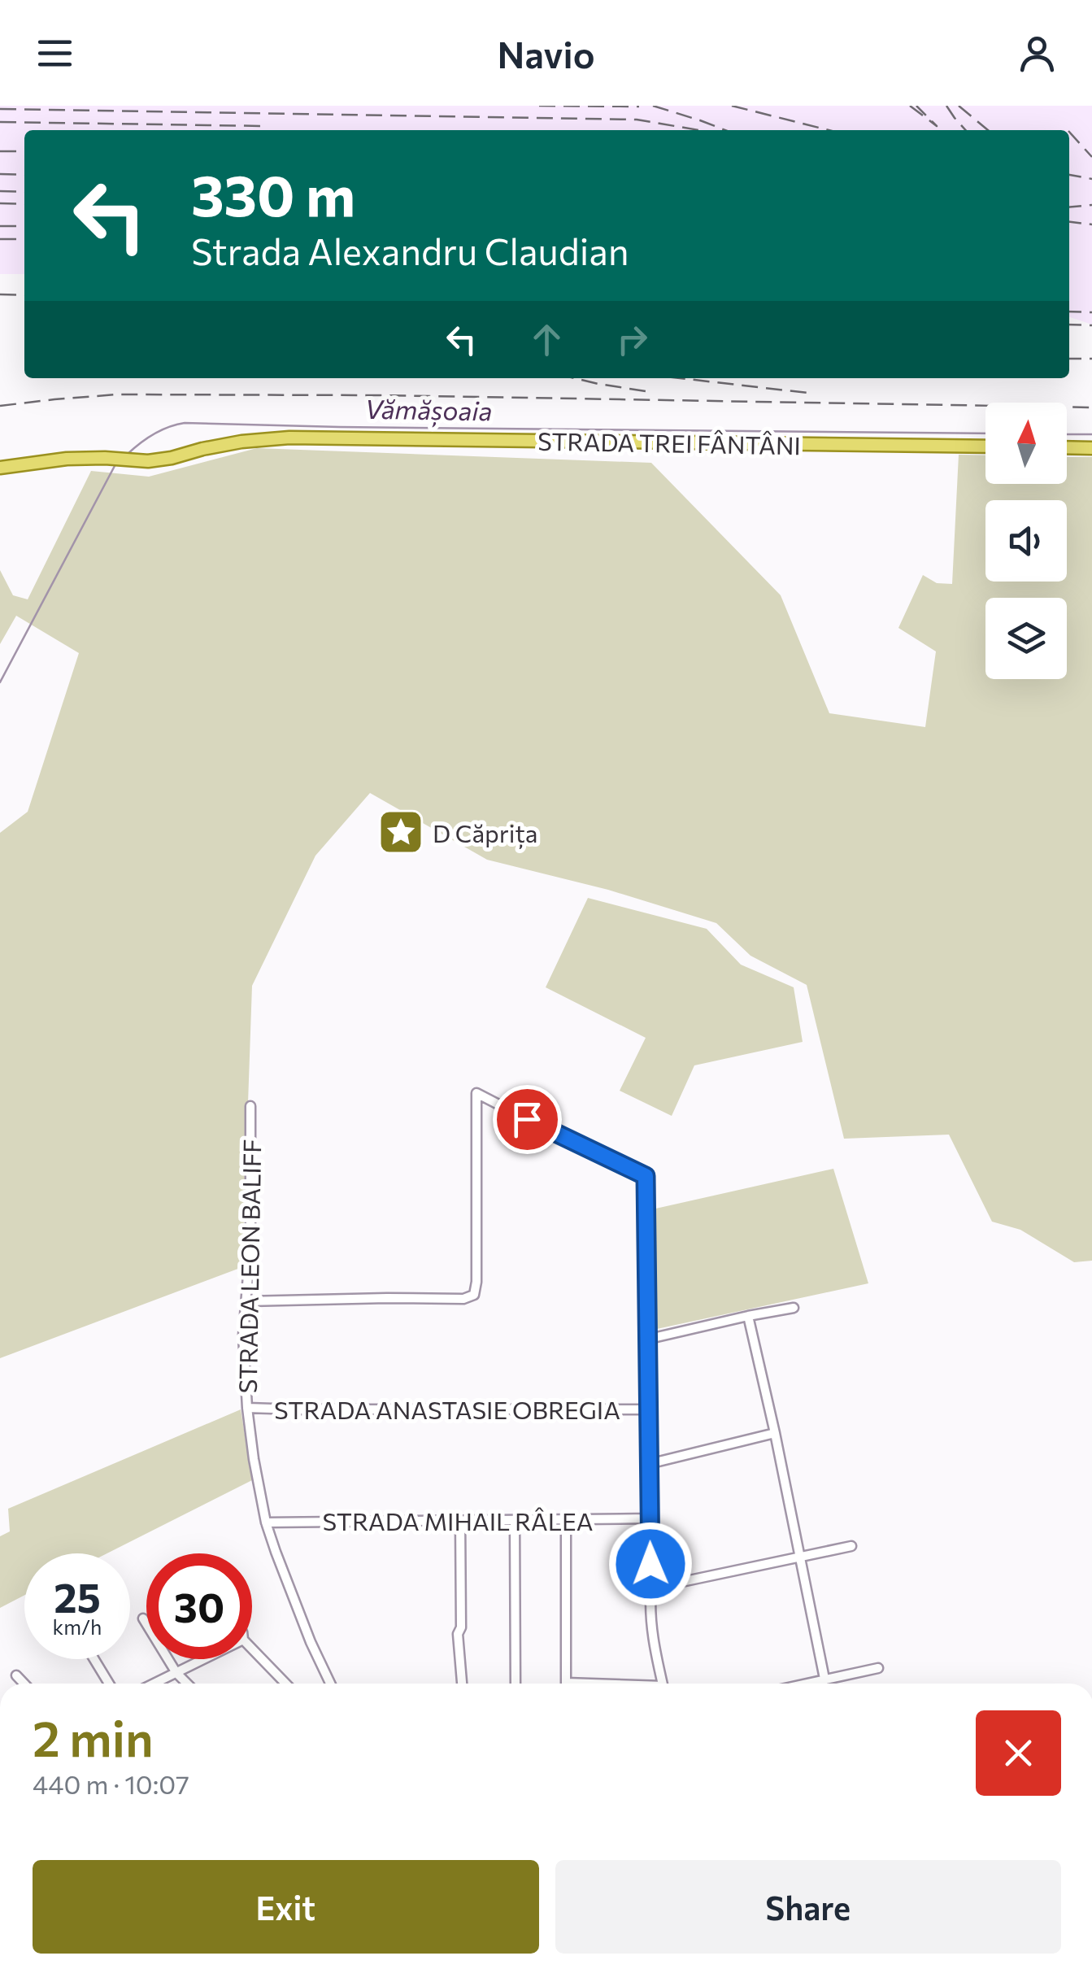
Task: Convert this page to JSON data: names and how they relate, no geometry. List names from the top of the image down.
{
  "streets": {
    "main road": ["STRADA TREI FÂNTÂNI"],
    "street": ["STRADA LEON BALIFF", "STRADA ANASTASIE OBREGIA", "STRADA MIHAIL RÂLEA"]
  },
  "crossings": [
    ["STRADA LEON BALIFF", "STRADA ANASTASIE OBREGIA"],
    ["STRADA LEON BALIFF", "STRADA MIHAIL RÂLEA"]
  ],
  "water": ["Vămășoaia"],
  "places": {
    "place": ["D Căprița"]
  },
  "north": "top",
  "page": {
    "header": "Navio",
    "turn": ["330 m", "Strada Alexandru Claudian"],
    "speed": "25 km/h",
    "limit": "30",
    "heading": ["2 min", "440 m · 10:07"],
    "buttons": ["Exit", "Share"]
  }
}
